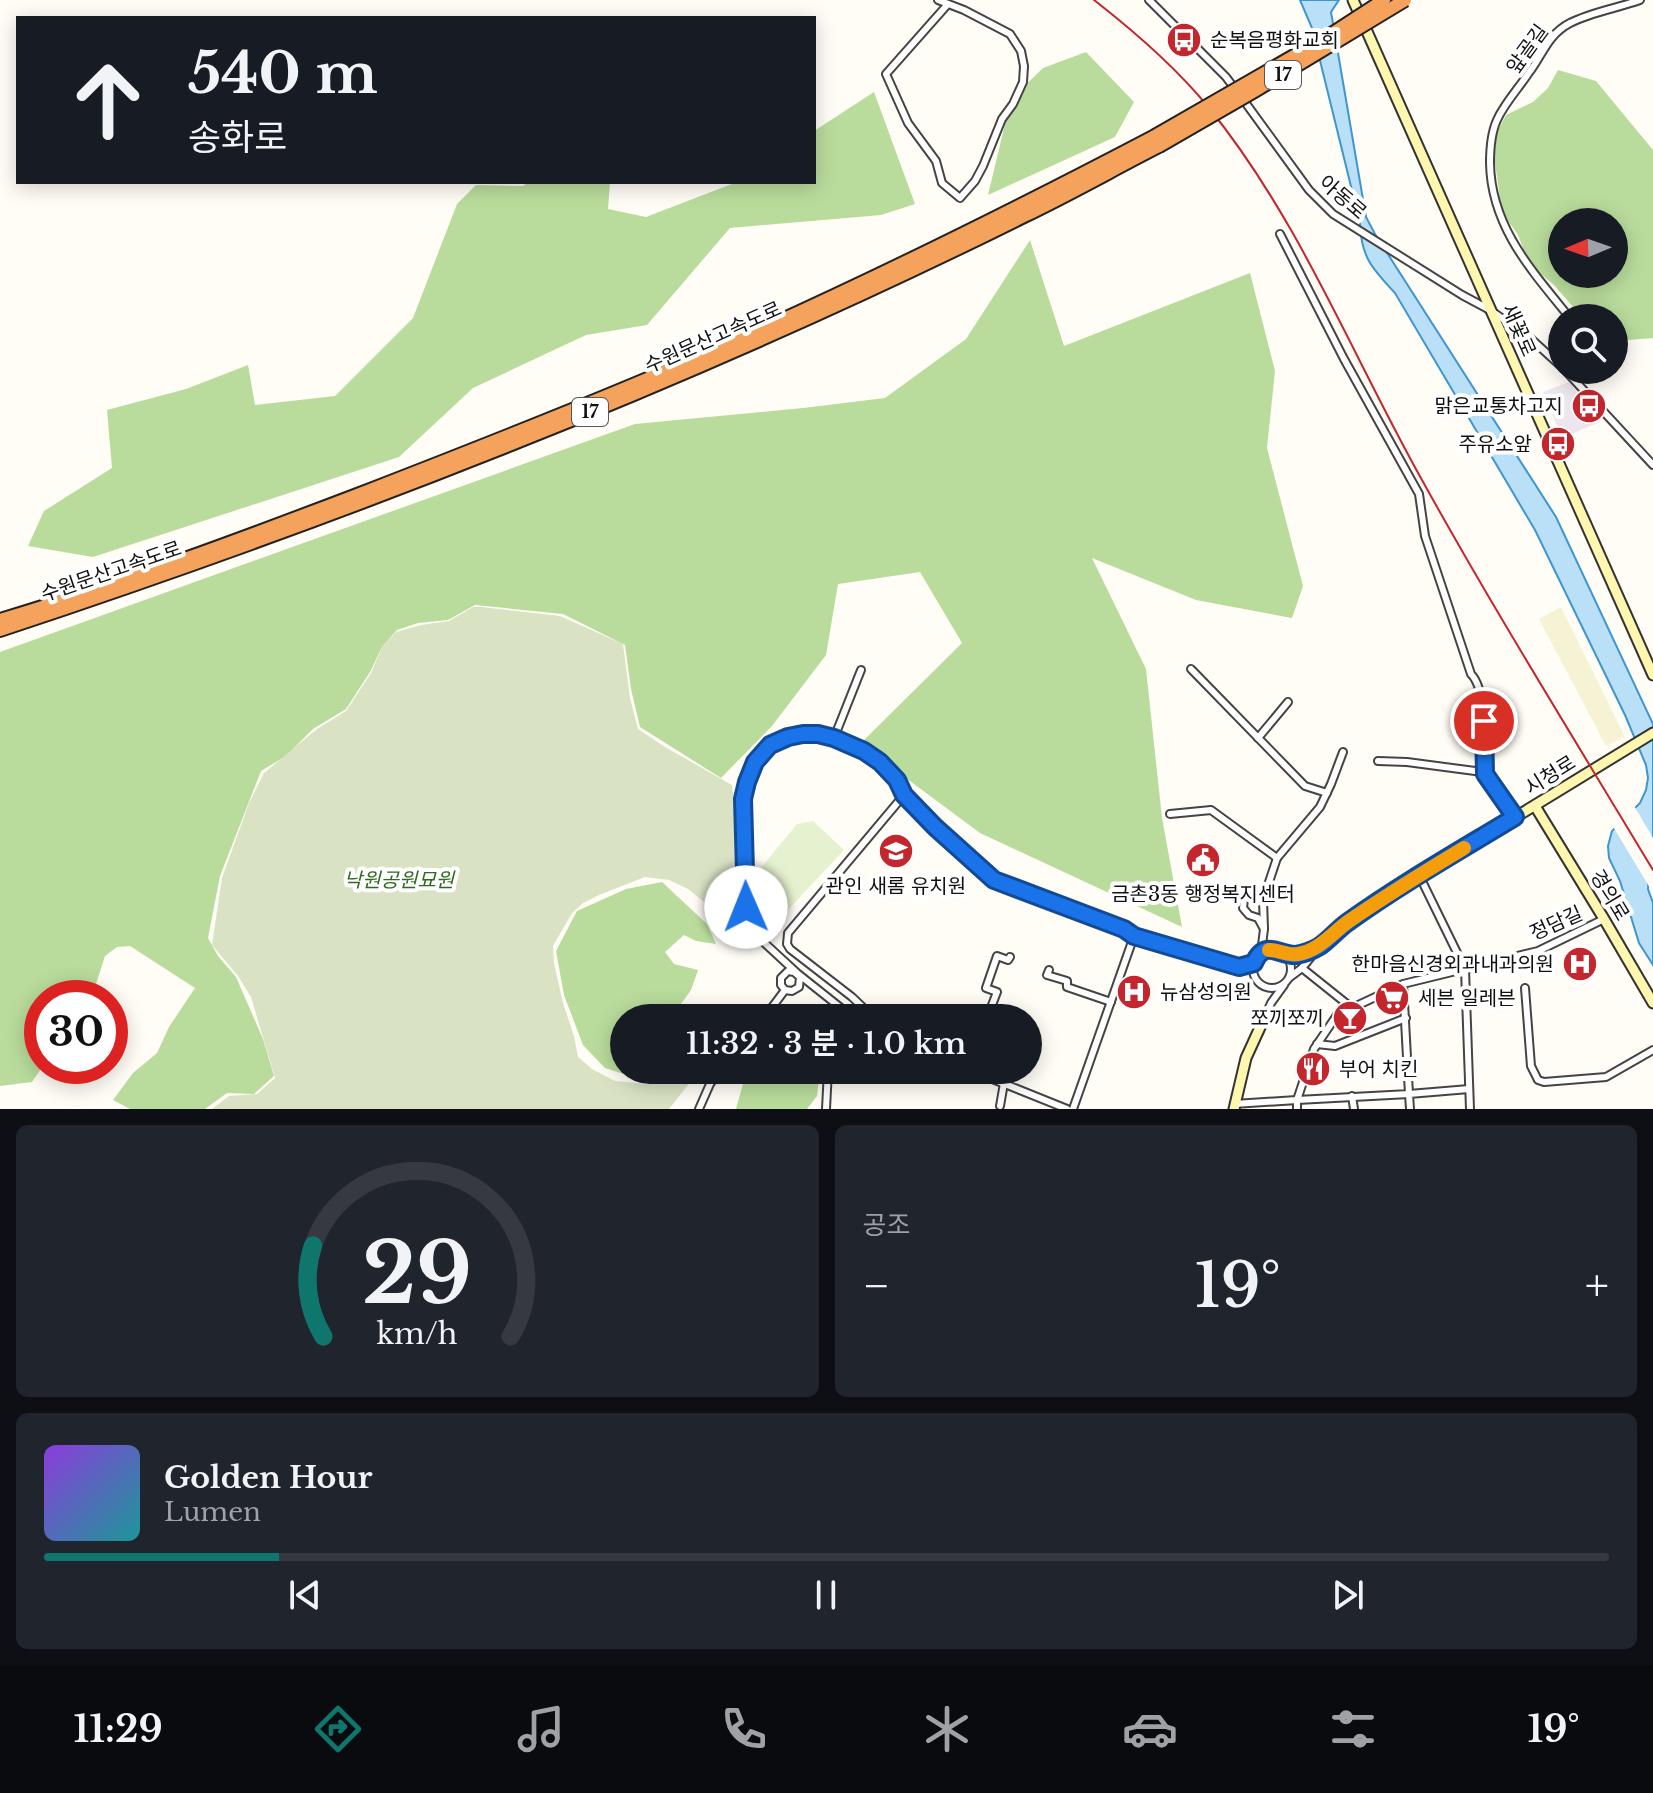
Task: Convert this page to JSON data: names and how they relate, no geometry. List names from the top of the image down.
{
  "streets": {
    "highway": ["17", "수원문산고속도로"],
    "street": [
      "앞골길",
      "아동로",
      "새꽃로",
      "시청로",
      "경의로",
      "정담길"
    ]
  },
  "crossings": [
    ["아동로", "새꽃로"],
    ["시청로", "경의로"],
    ["경의로", "정담길"]
  ],
  "parks": ["낙원공원묘원"],
  "places": {
    "bus stop": ["순복음평화교회", "맑은교통차고지", "주유소앞"],
    "school or university": ["관인 새롬 유치원"],
    "public building": ["금촌3동 행정복지센터"],
    "hospital": ["한마음신경외과내과의원", "뉴삼성의원"],
    "supermarket": ["세븐 일레븐"],
    "bar": ["쪼끼쪼끼"],
    "restaurant": ["부어 치킨"]
  },
  "north": "left",
  "page": {
    "turn": ["540 m", "송화로"],
    "limit": "30",
    "trip": "11:32 · 3 분 · 1.0 km",
    "tile": "공조",
    "heat": ["−", "19°", "+"],
    "song": ["Golden Hour", "Lumen"],
    "tabs": ["11:29", "19°"],
    "gauge": ["29", "km/h"]
  }
}
